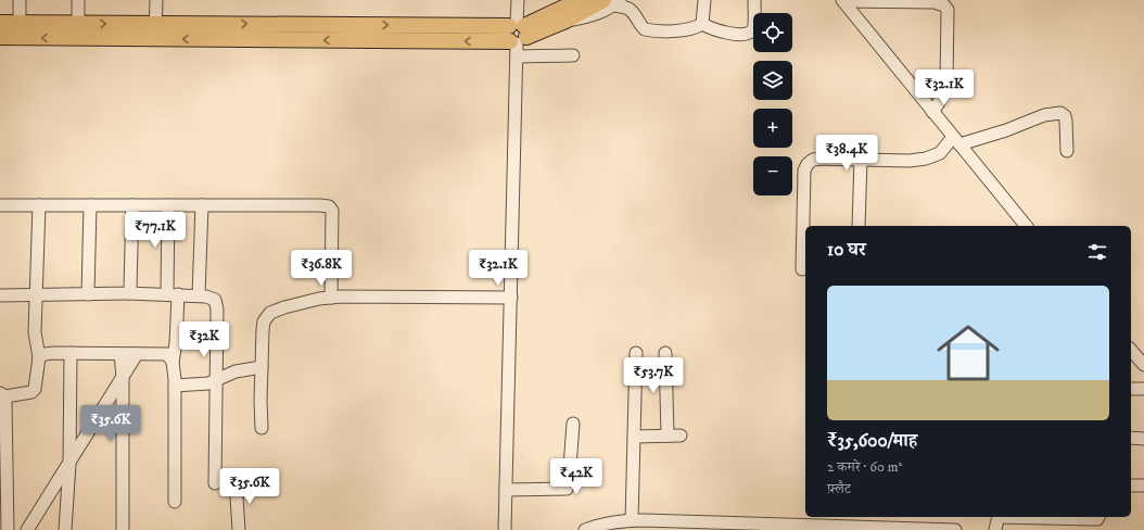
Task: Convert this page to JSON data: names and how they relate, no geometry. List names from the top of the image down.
{
  "page": {
    "map_buttons": ["+", "−"],
    "price": [
      "₹32.1K",
      "₹38.4K",
      "₹77.1K",
      "₹36.8K",
      "₹32.1K",
      "₹32K",
      "₹53.7K",
      "₹35.6K",
      "₹42K",
      "₹35.6K"
    ],
    "heading": "10 घर",
    "list": [
      {
        "name": "₹35,600/माह",
        "note": "2 कमरे · 60 m² · फ़्लैट"
      }
    ]
  }
}
